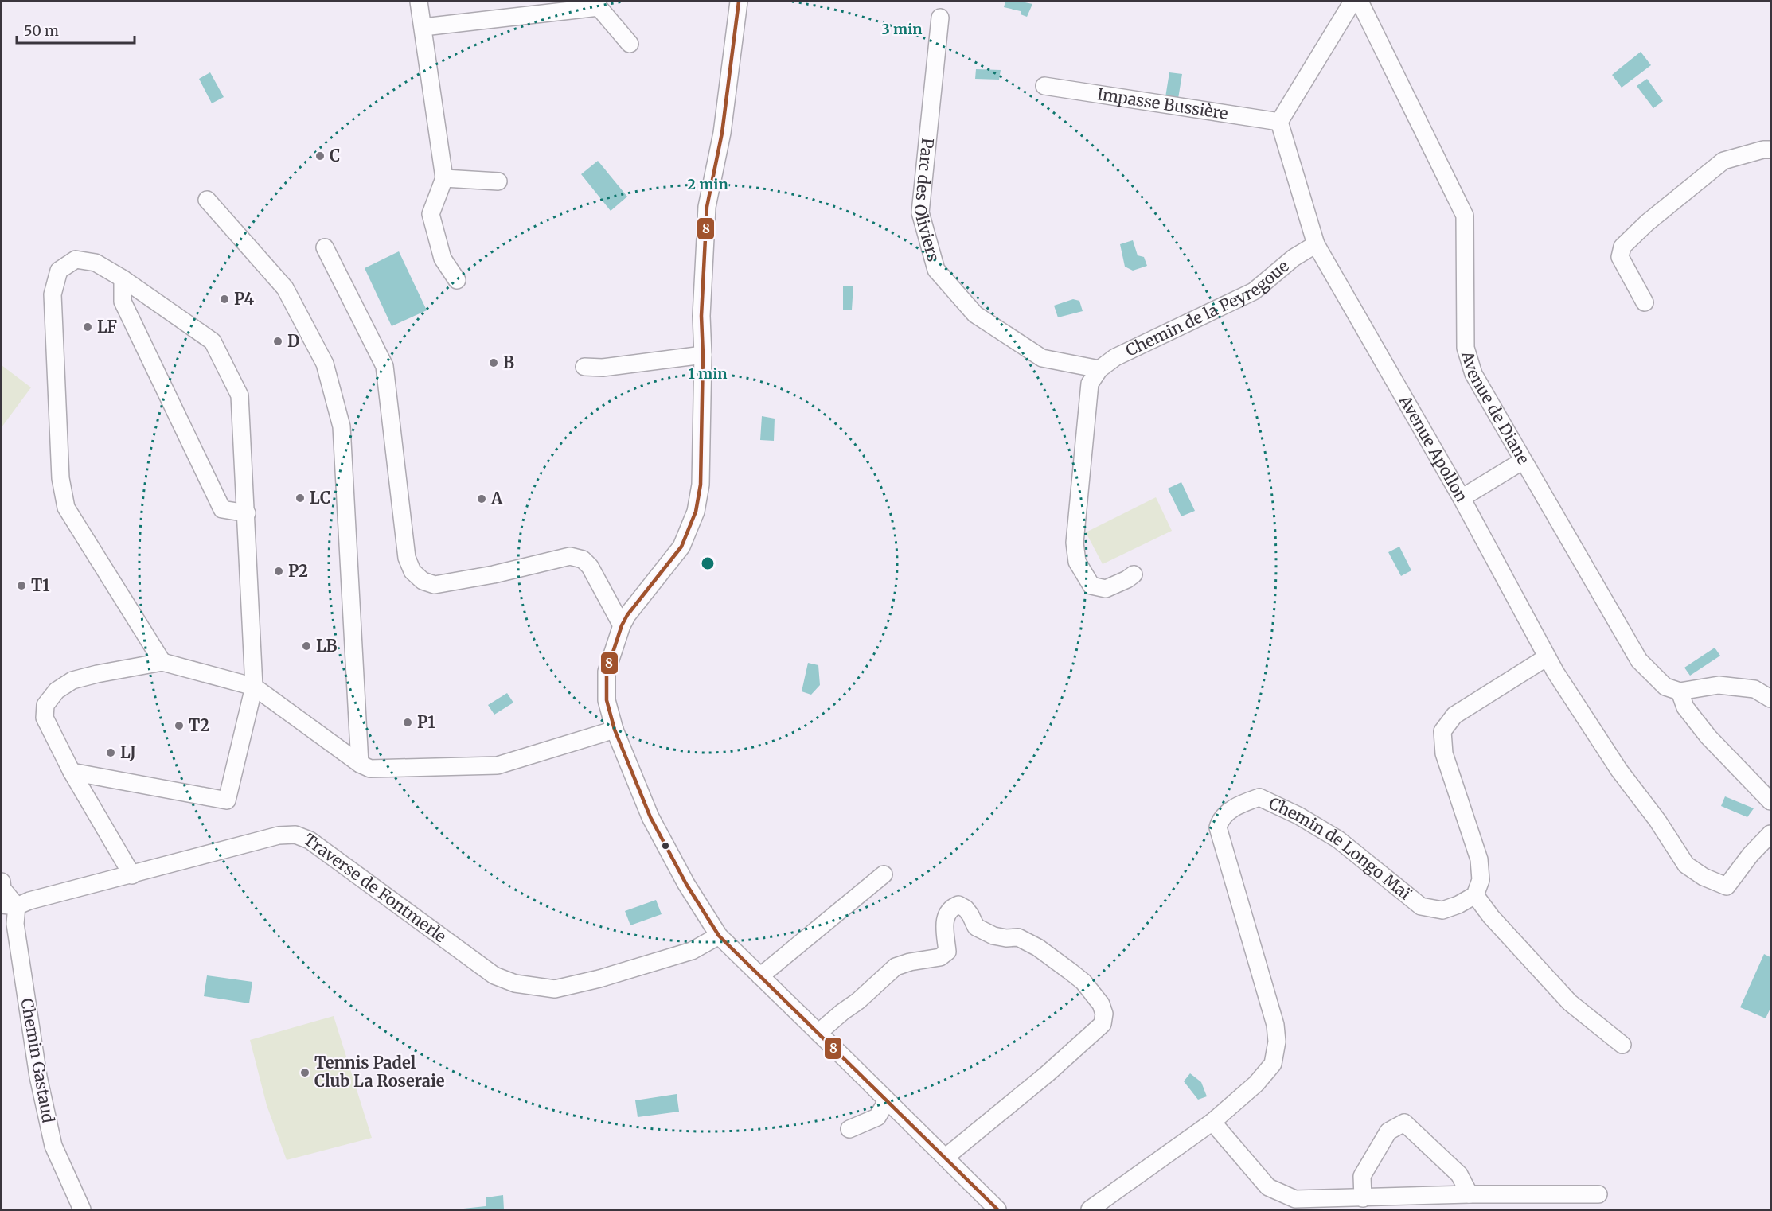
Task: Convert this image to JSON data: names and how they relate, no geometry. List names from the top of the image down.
{
  "streets": {
    "street": [
      "Impasse Bussière",
      "Parc des Oliviers",
      "Chemin de la Peyregoue",
      "Avenue de Diane",
      "Avenue Apollon",
      "Chemin de Longo Maï",
      "Traverse de Fontmerle",
      "Chemin Gastaud"
    ]
  },
  "crossings": [
    ["Parc des Oliviers", "Chemin de la Peyregoue"],
    ["Chemin de la Peyregoue", "Avenue Apollon"],
    ["Traverse de Fontmerle", "Chemin Gastaud"]
  ],
  "places": [
    "C",
    "P4",
    "LF",
    "D",
    "B",
    "LC",
    "A",
    "P2",
    "T1",
    "LB",
    "P1",
    "T2",
    "LJ",
    "Tennis Padel Club La Roseraie"
  ],
  "lines": ["transit line 8"],
  "scale_bar": "50 m",
  "rings": ["3 min", "2 min", "1 min"]
}
